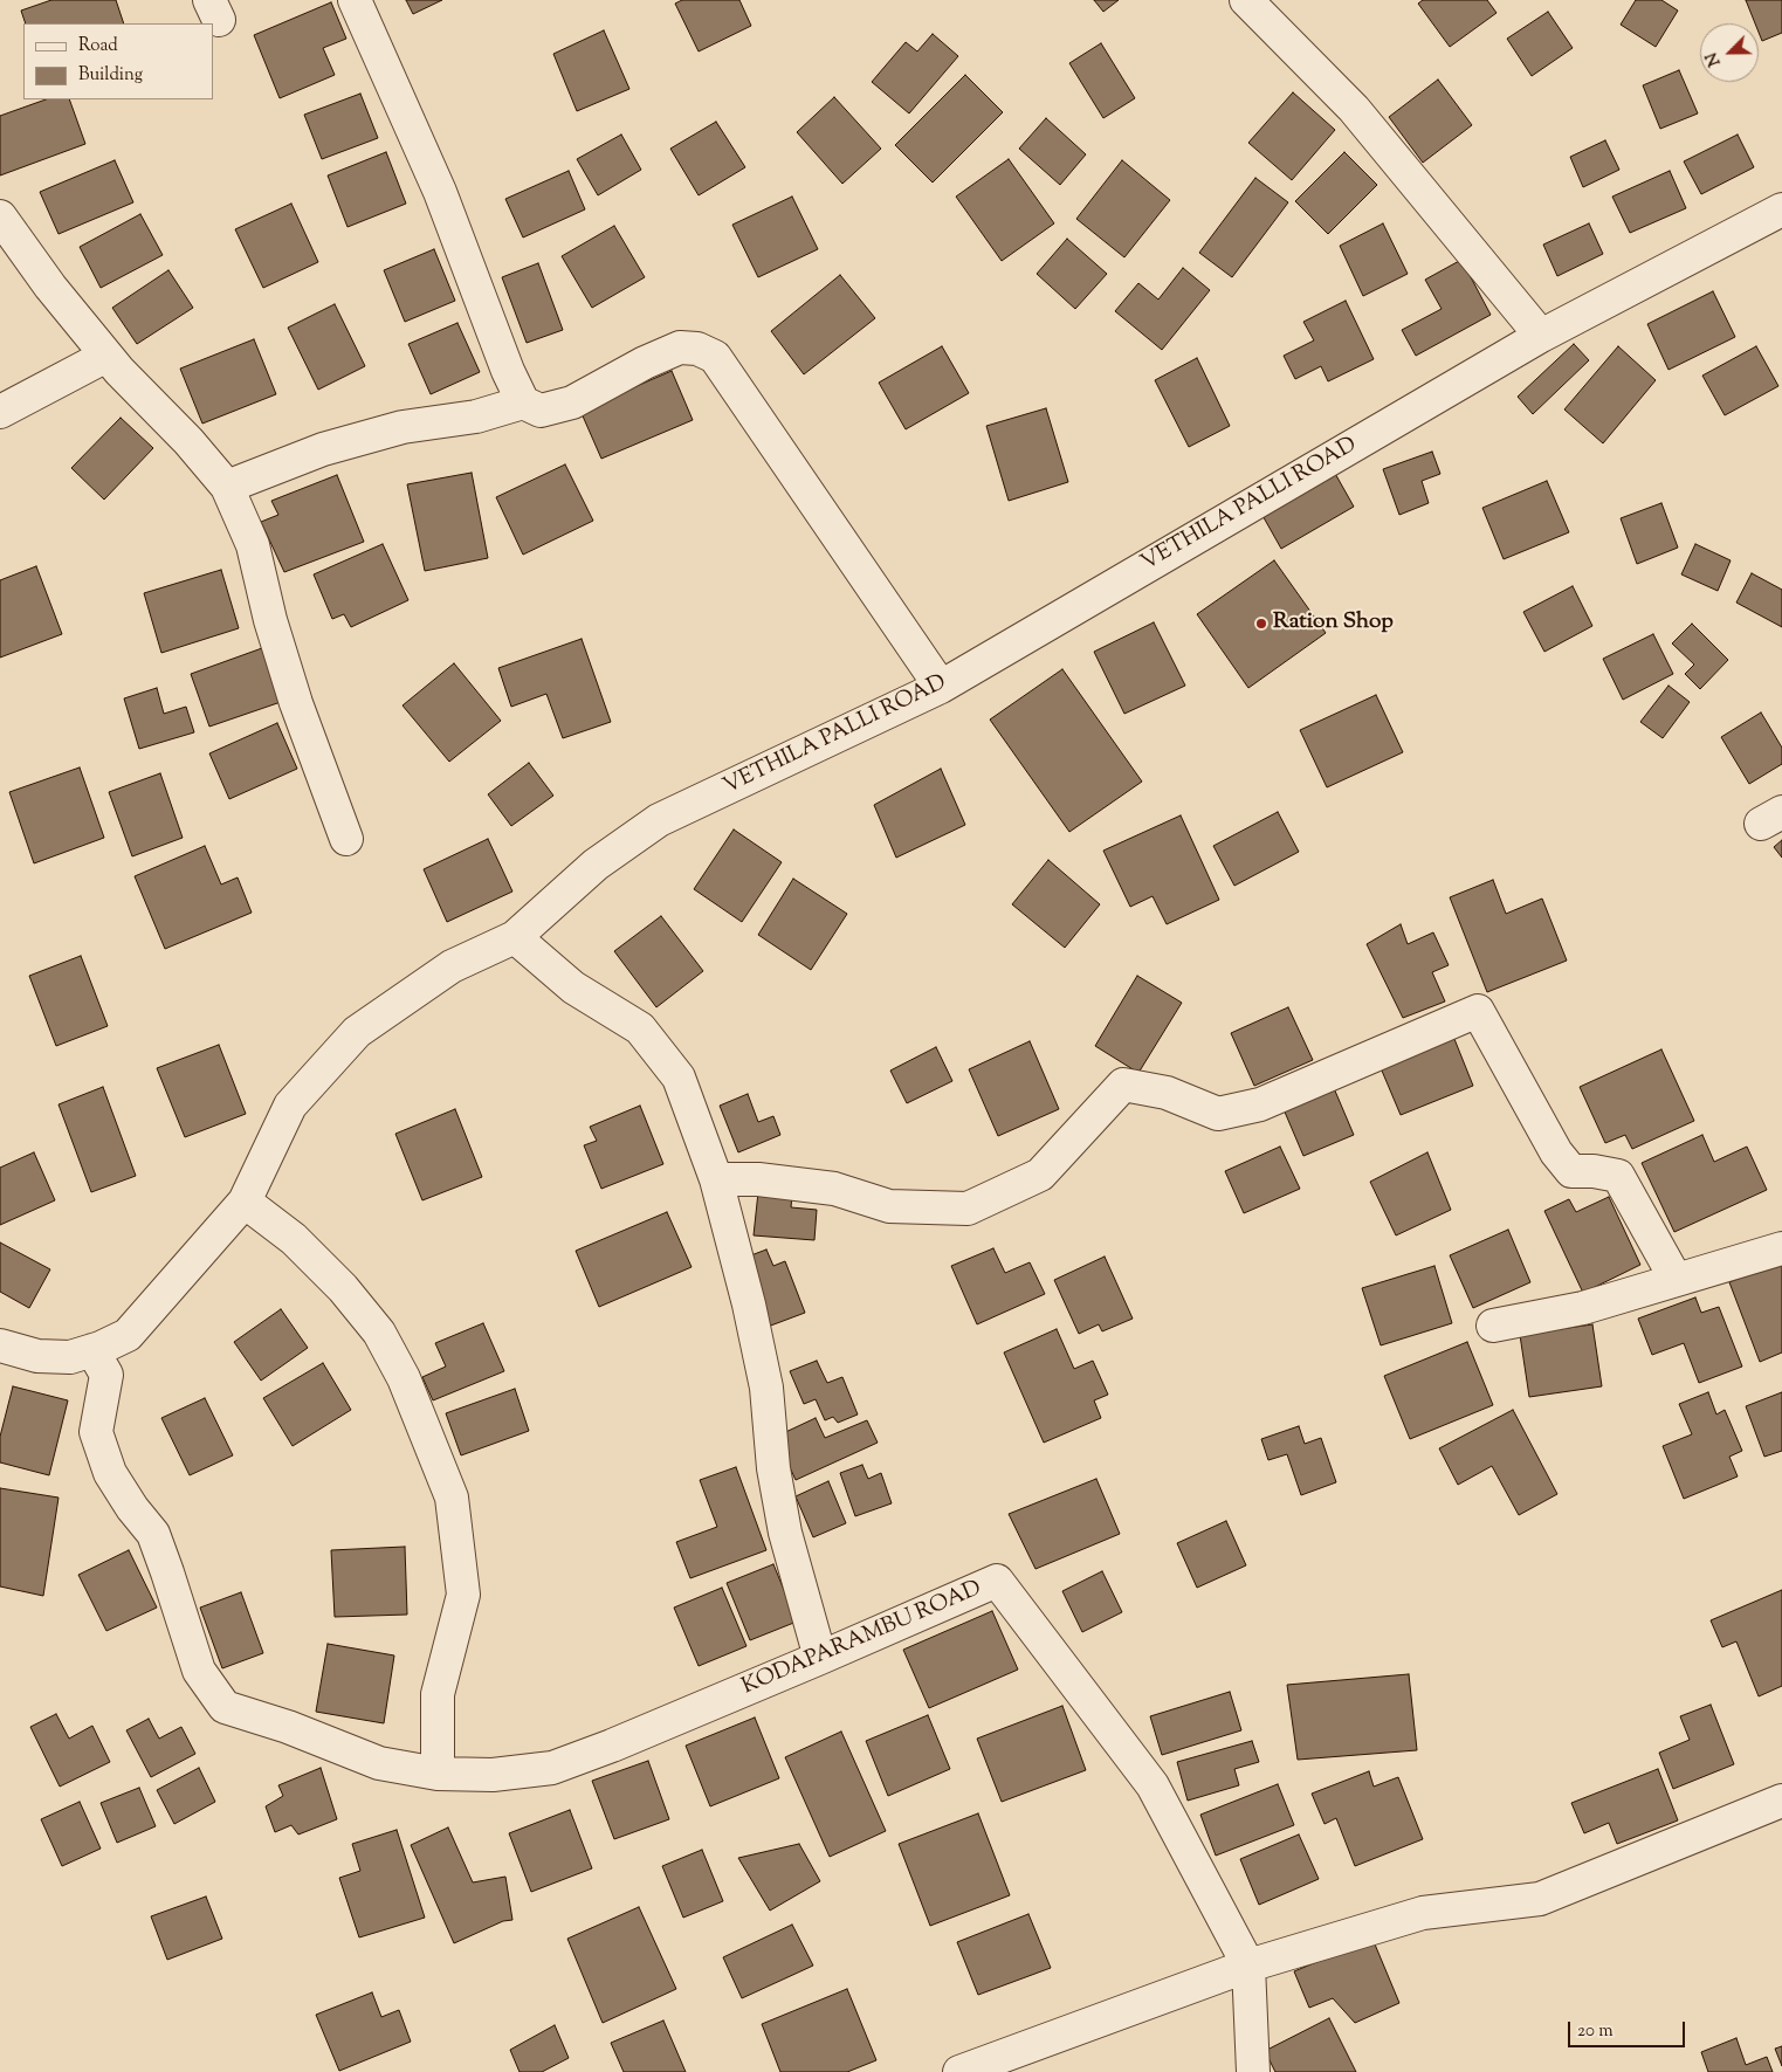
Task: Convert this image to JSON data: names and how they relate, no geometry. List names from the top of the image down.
{
  "streets": {
    "street": ["VETHILA PALLI ROAD", "KODAPARAMBU ROAD"]
  },
  "crossings": [
    ["VETHILA PALLI ROAD", "KODAPARAMBU ROAD"]
  ],
  "places": ["Ration Shop"],
  "legend": ["Road", "Building"],
  "scale_bar": "20 m",
  "north": "bottom left"
}
